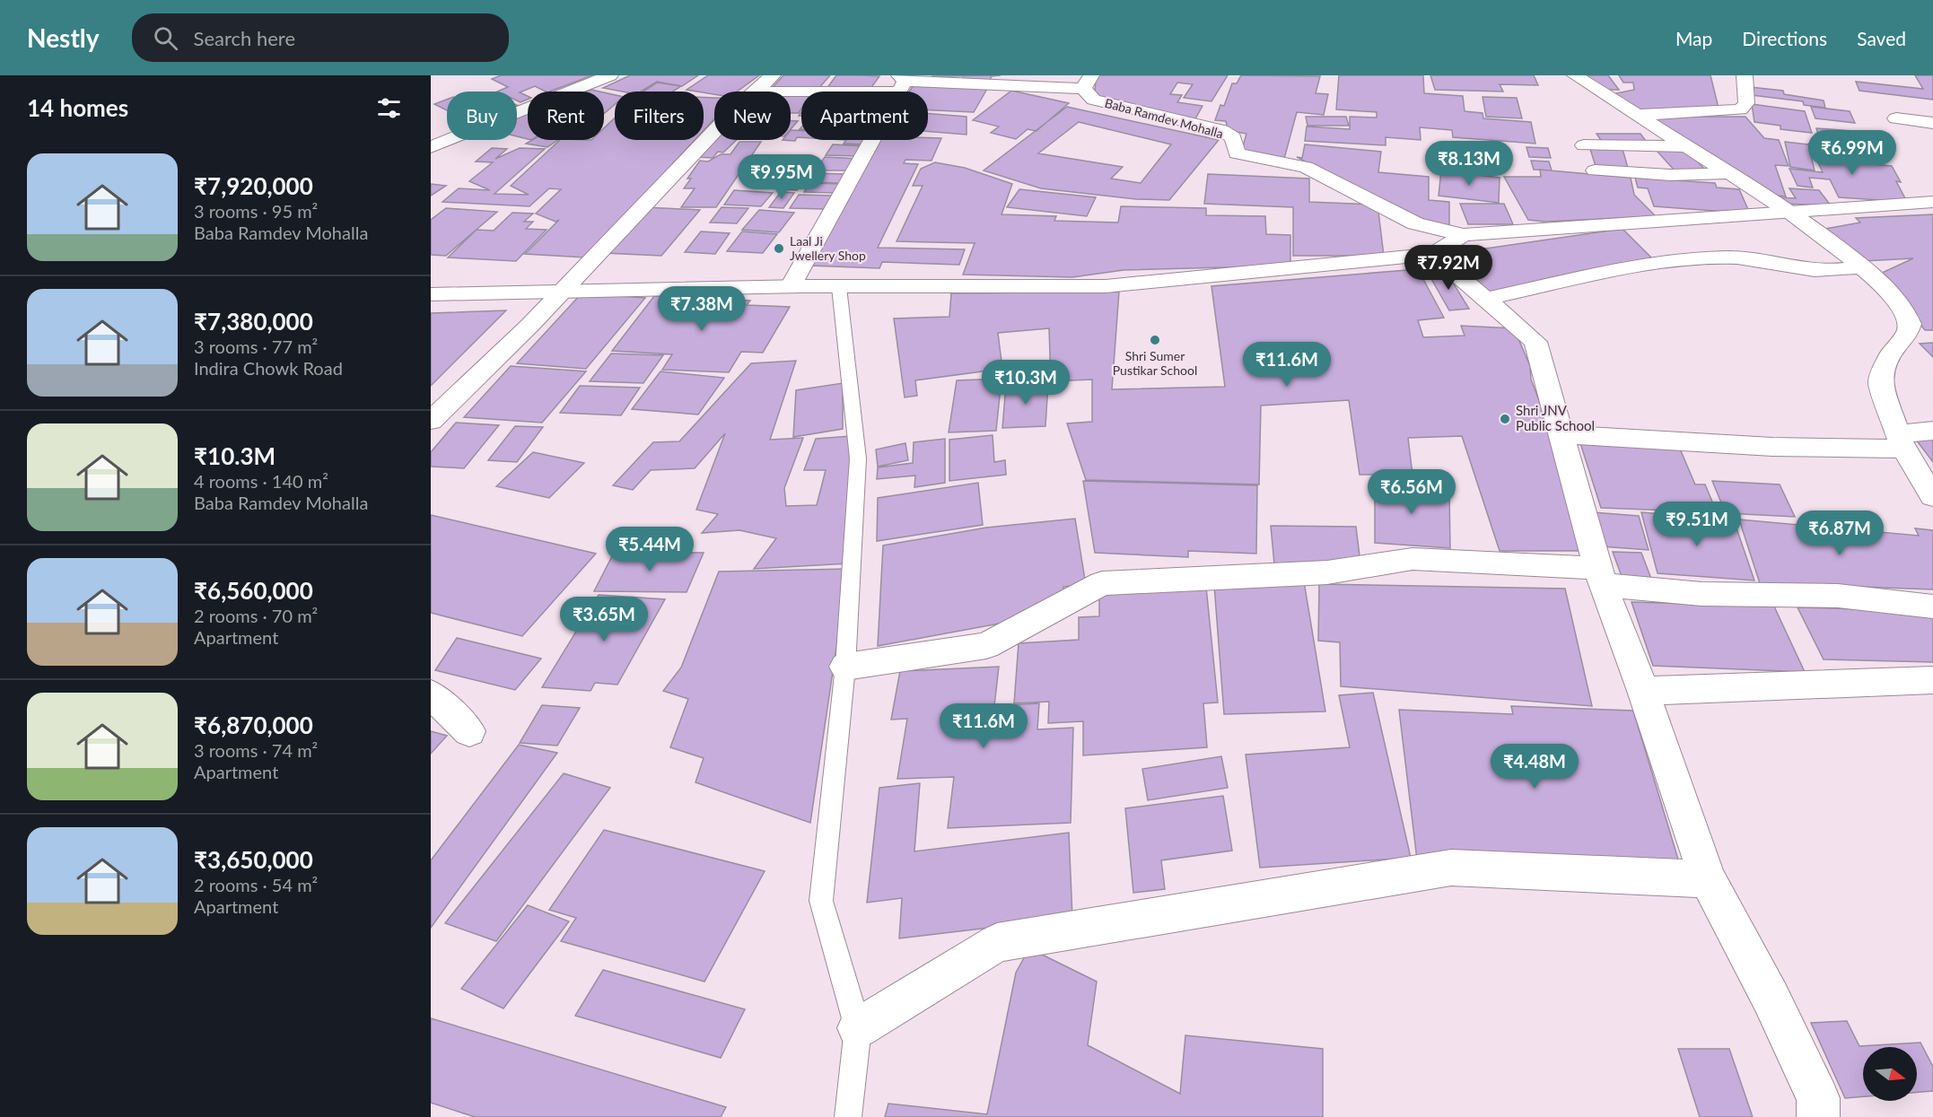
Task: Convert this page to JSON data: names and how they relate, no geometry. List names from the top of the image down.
{
  "streets": {
    "street": ["Baba Ramdev Mohalla"]
  },
  "places": ["Laal Ji Jwellery Shop", "Shri Sumer Pustikar School", "Shri JNV Public School"],
  "north": "right",
  "page": {
    "header": "Nestly",
    "search": "Search here",
    "nav": ["Map", "Directions", "Saved"],
    "heading": "14 homes",
    "chip": [
      "Buy",
      "Rent",
      "Filters",
      "New",
      "Apartment"
    ],
    "price": [
      "₹6.99M",
      "₹8.13M",
      "₹9.95M",
      "₹7.92M",
      "₹7.38M",
      "₹11.6M",
      "₹10.3M",
      "₹6.56M",
      "₹9.51M",
      "₹6.87M",
      "₹5.44M",
      "₹3.65M",
      "₹11.6M",
      "₹4.48M"
    ],
    "list": [
      {
        "name": "₹7,920,000",
        "note": "3 rooms · 95 m² · Baba Ramdev Mohalla"
      },
      {
        "name": "₹7,380,000",
        "note": "3 rooms · 77 m² · Indira Chowk Road"
      },
      {
        "name": "₹10.3M",
        "note": "4 rooms · 140 m² · Baba Ramdev Mohalla"
      },
      {
        "name": "₹6,560,000",
        "note": "2 rooms · 70 m² · Apartment"
      },
      {
        "name": "₹6,870,000",
        "note": "3 rooms · 74 m² · Apartment"
      },
      {
        "name": "₹3,650,000",
        "note": "2 rooms · 54 m² · Apartment"
      }
    ]
  }
}
